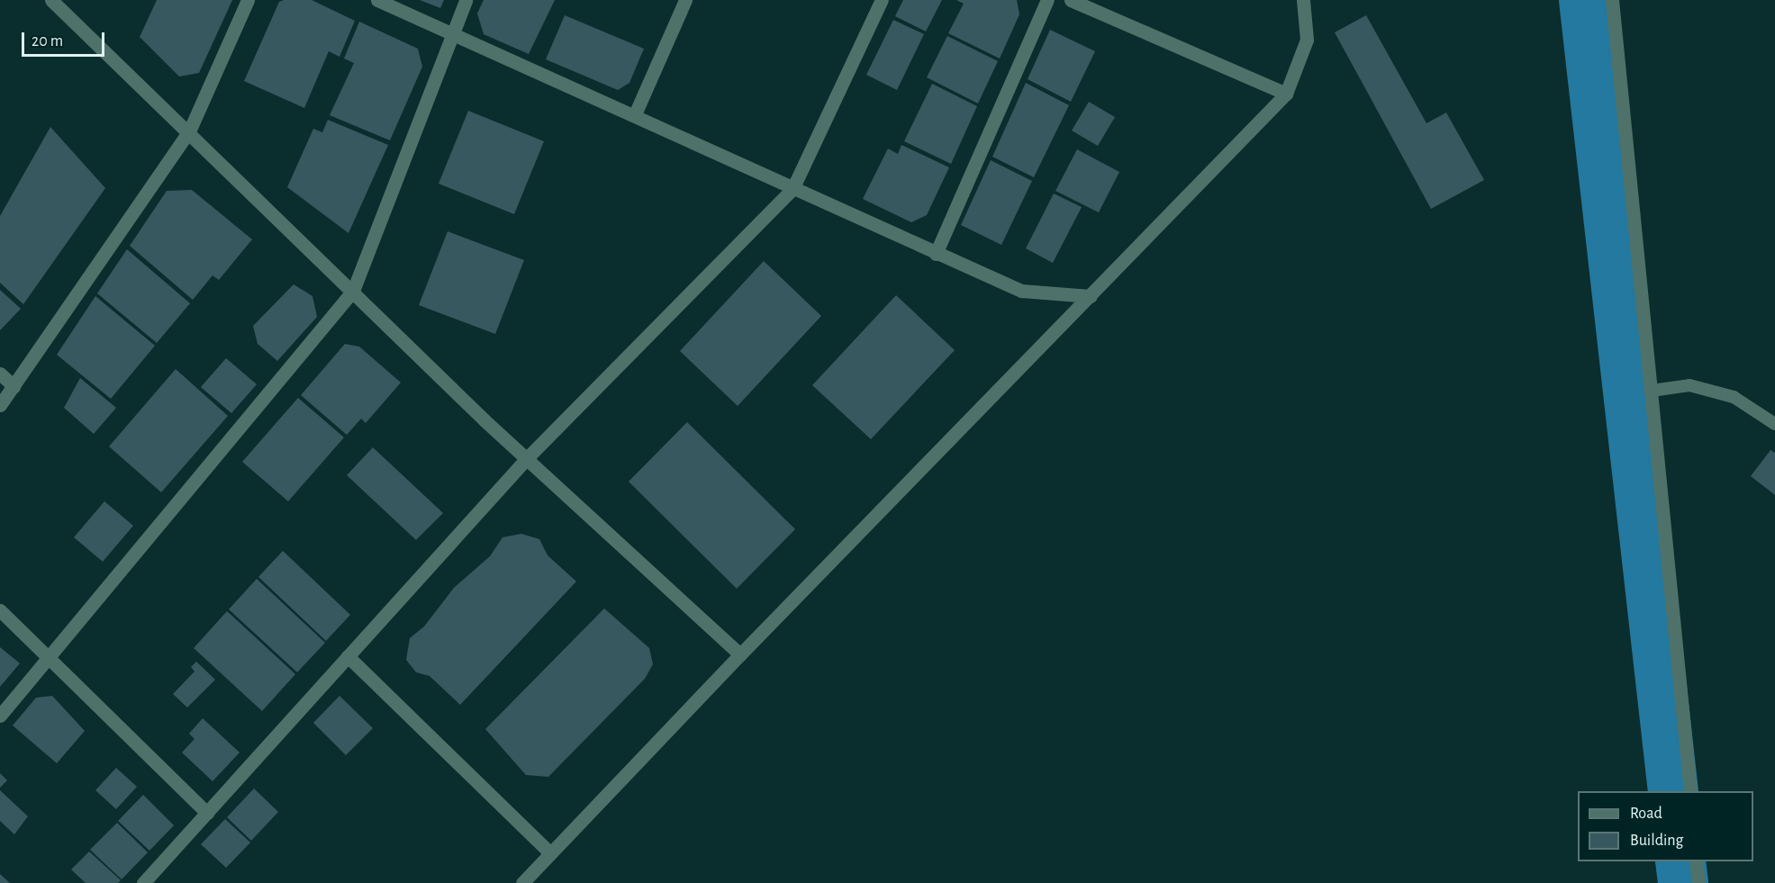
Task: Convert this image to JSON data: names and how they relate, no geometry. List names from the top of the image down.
{
  "legend": ["Road", "Building"],
  "scale_bar": "20 m"
}
